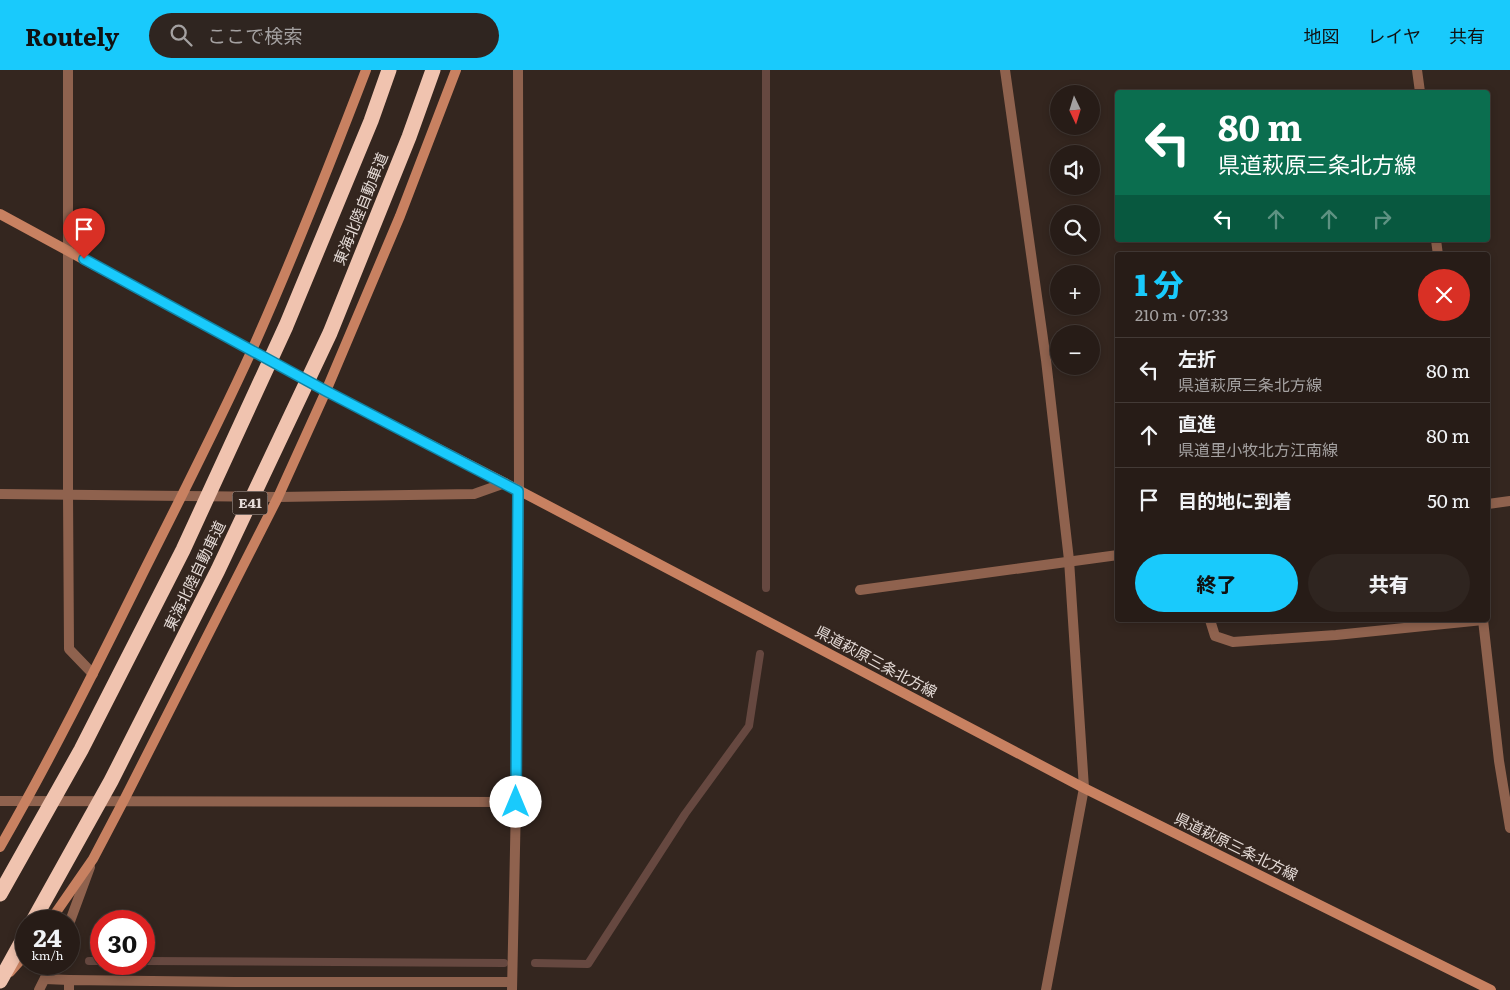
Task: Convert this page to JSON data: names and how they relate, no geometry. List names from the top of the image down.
{
  "streets": {
    "highway": ["東海北陸自動車道", "E41"],
    "street": ["県道萩原三条北方線"]
  },
  "north": "bottom",
  "page": {
    "header": "Routely",
    "search": "ここで検索",
    "nav": ["地図", "レイヤ", "共有"],
    "map_buttons": ["+", "−"],
    "turn": ["80 m", "県道萩原三条北方線"],
    "heading": ["1 分", "210 m · 07:33"],
    "list": [
      {
        "name": "左折",
        "note": "県道萩原三条北方線",
        "value": "80 m"
      },
      {
        "name": "直進",
        "note": "県道里小牧北方江南線",
        "value": "80 m"
      },
      {
        "name": "目的地に到着",
        "value": "50 m"
      }
    ],
    "buttons": ["終了", "共有"],
    "speed": "24 km/h",
    "limit": "30"
  }
}
